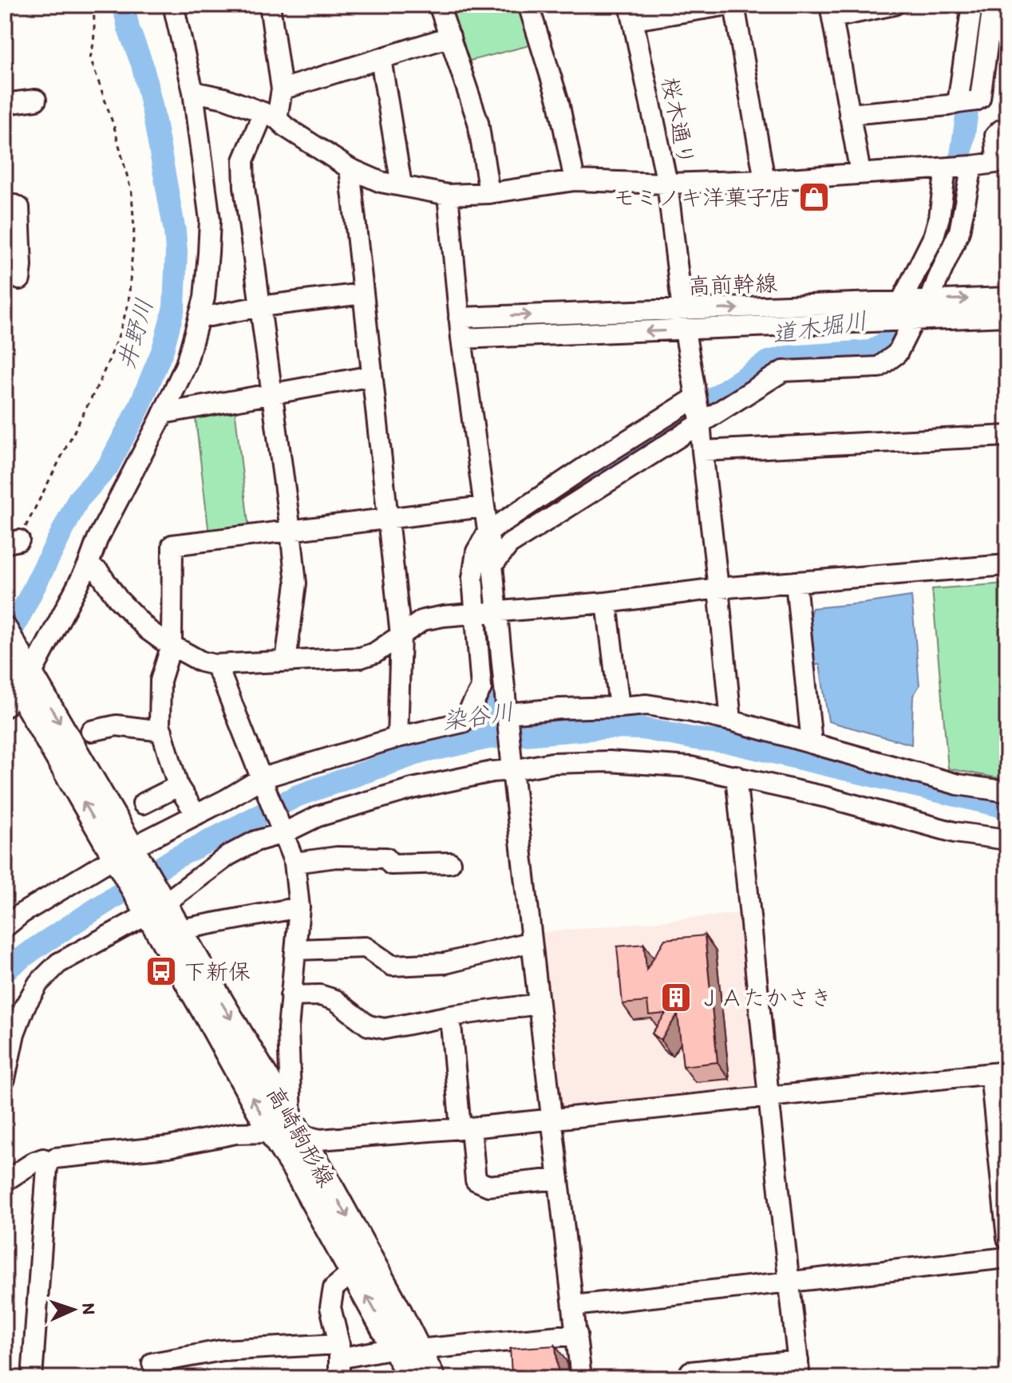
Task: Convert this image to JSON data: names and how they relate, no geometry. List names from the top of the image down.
{
  "streets": {
    "main road": ["高崎駒形線"],
    "street": ["桜木通り", "高前幹線"]
  },
  "crossings": [
    ["桜木通り", "高前幹線"]
  ],
  "water": ["道木堀川", "井野川", "染谷川"],
  "places": {
    "shop": ["モミノキ洋菓子店"],
    "bus stop": ["下新保"],
    "building": ["ＪＡたかさき"]
  },
  "north": "right"
}
